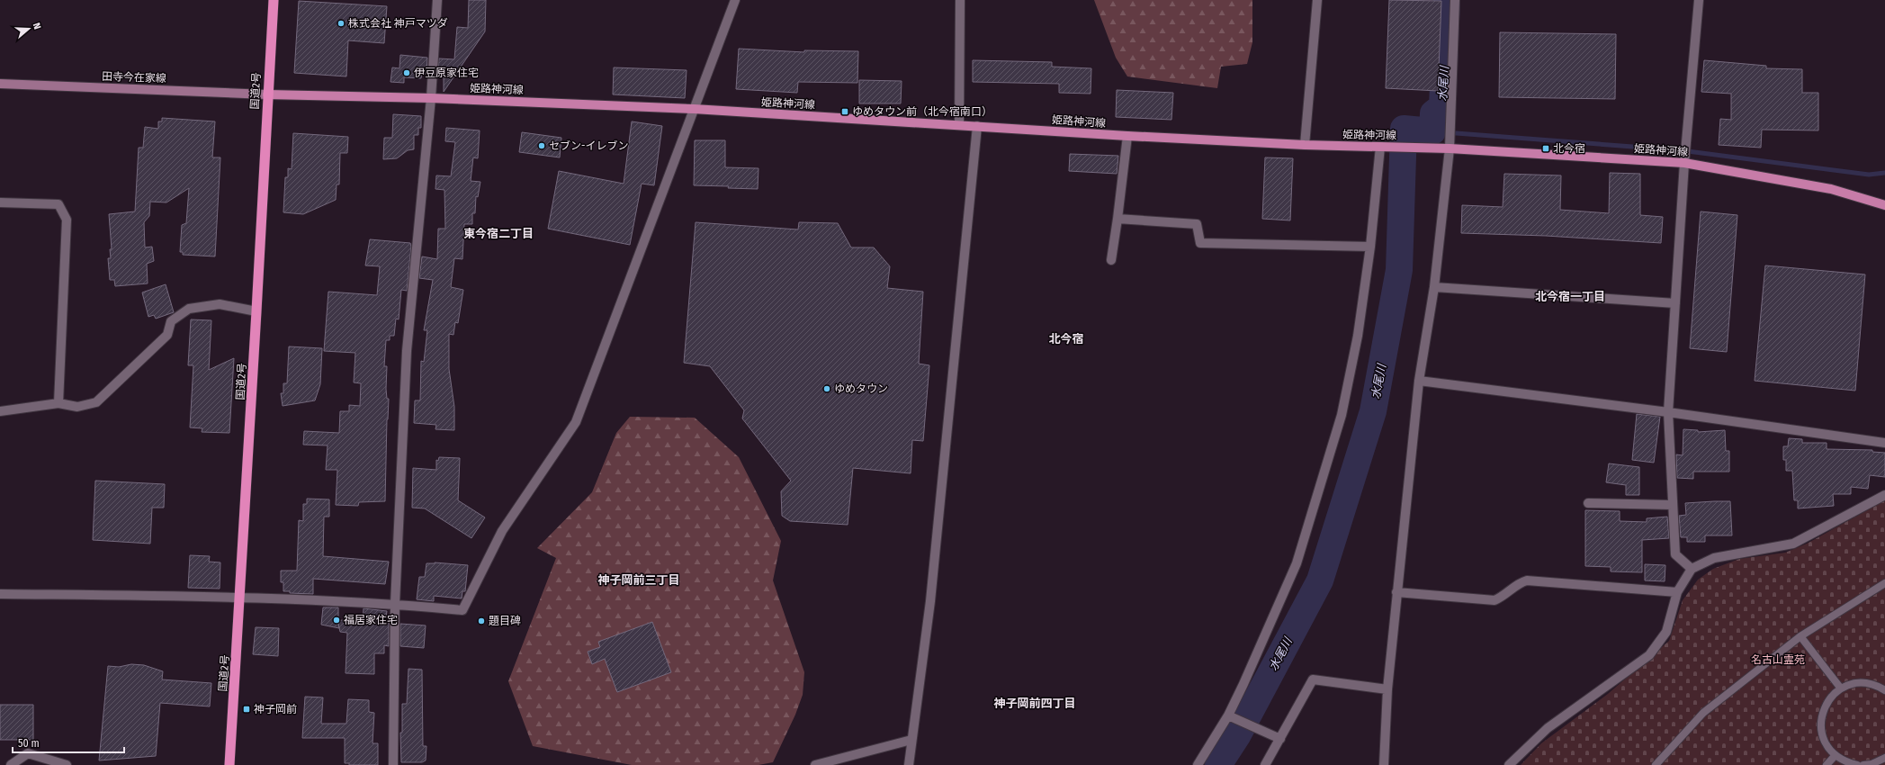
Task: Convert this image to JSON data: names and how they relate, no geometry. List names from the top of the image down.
{
  "streets": {
    "highway": ["国道2号"],
    "main road": ["田寺今在家線", "姫路神河線"]
  },
  "crossings": [
    ["田寺今在家線", "姫路神河線"],
    ["田寺今在家線", "国道2号"],
    ["姫路神河線", "国道2号"]
  ],
  "districts": [
    "東今宿二丁目",
    "北今宿一丁目",
    "北今宿",
    "神子岡前三丁目",
    "神子岡前四丁目"
  ],
  "water": ["水尾川"],
  "parks": ["名古山霊苑"],
  "places": {
    "other": [
      "株式会社 神戸マツダ",
      "伊豆原家住宅",
      "セブン-イレブン",
      "ゆめタウン",
      "福居家住宅",
      "題目碑"
    ],
    "transit": ["ゆめタウン前（北今宿南口）", "北今宿", "神子岡前"]
  },
  "scale_bar": "50 m",
  "north": "right"
}
